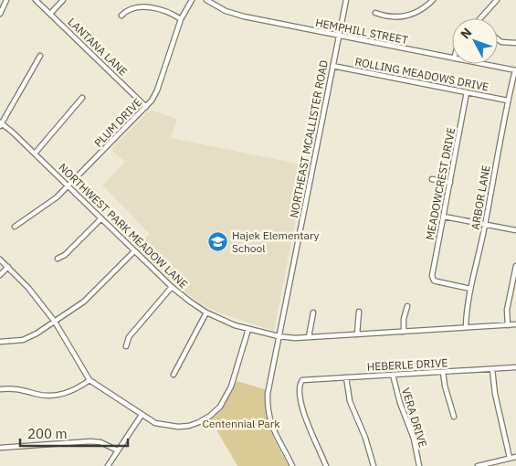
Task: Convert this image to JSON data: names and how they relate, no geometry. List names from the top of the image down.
{
  "streets": {
    "street": [
      "HEMPHILL STREET",
      "LANTANA LANE",
      "ROLLING MEADOWS DRIVE",
      "PLUM DRIVE",
      "NORTHEAST MCALLISTER ROAD",
      "MEADOWCREST DRIVE",
      "ARBOR LANE",
      "NORTHWEST PARK MEADOW LANE",
      "HEBERLE DRIVE",
      "VERA DRIVE"
    ]
  },
  "crossings": [
    ["HEMPHILL STREET", "NORTHEAST MCALLISTER ROAD"],
    ["HEMPHILL STREET", "ARBOR LANE"],
    ["LANTANA LANE", "PLUM DRIVE"],
    ["ROLLING MEADOWS DRIVE", "NORTHEAST MCALLISTER ROAD"],
    ["ROLLING MEADOWS DRIVE", "MEADOWCREST DRIVE"],
    ["ROLLING MEADOWS DRIVE", "ARBOR LANE"],
    ["PLUM DRIVE", "NORTHWEST PARK MEADOW LANE"],
    ["NORTHEAST MCALLISTER ROAD", "NORTHWEST PARK MEADOW LANE"],
    ["MEADOWCREST DRIVE", "ARBOR LANE"],
    ["ARBOR LANE", "NORTHWEST PARK MEADOW LANE"],
    ["HEBERLE DRIVE", "VERA DRIVE"]
  ],
  "parks": ["Centennial Park"],
  "places": {
    "school or university": ["Hajek Elementary School"]
  },
  "scale_bar": "200 m",
  "north": "top left"
}
